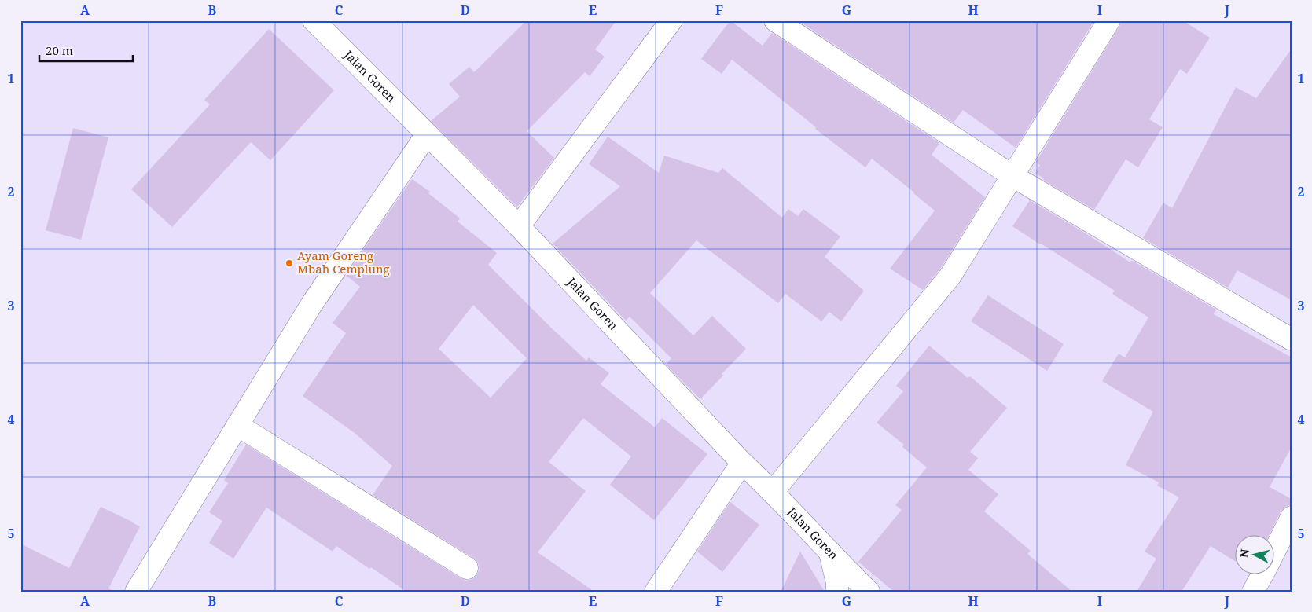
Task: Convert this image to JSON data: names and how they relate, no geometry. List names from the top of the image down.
{
  "streets": {
    "street": ["Jalan Goren"]
  },
  "places": ["Ayam Goreng Mbah Cemplung"],
  "scale_bar": "20 m",
  "north": "left",
  "grid": {
    "columns": [
      "A",
      "B",
      "C",
      "D",
      "E",
      "F",
      "G",
      "H",
      "I",
      "J"
    ],
    "rows": [
      "1",
      "2",
      "3",
      "4",
      "5"
    ]
  }
}
